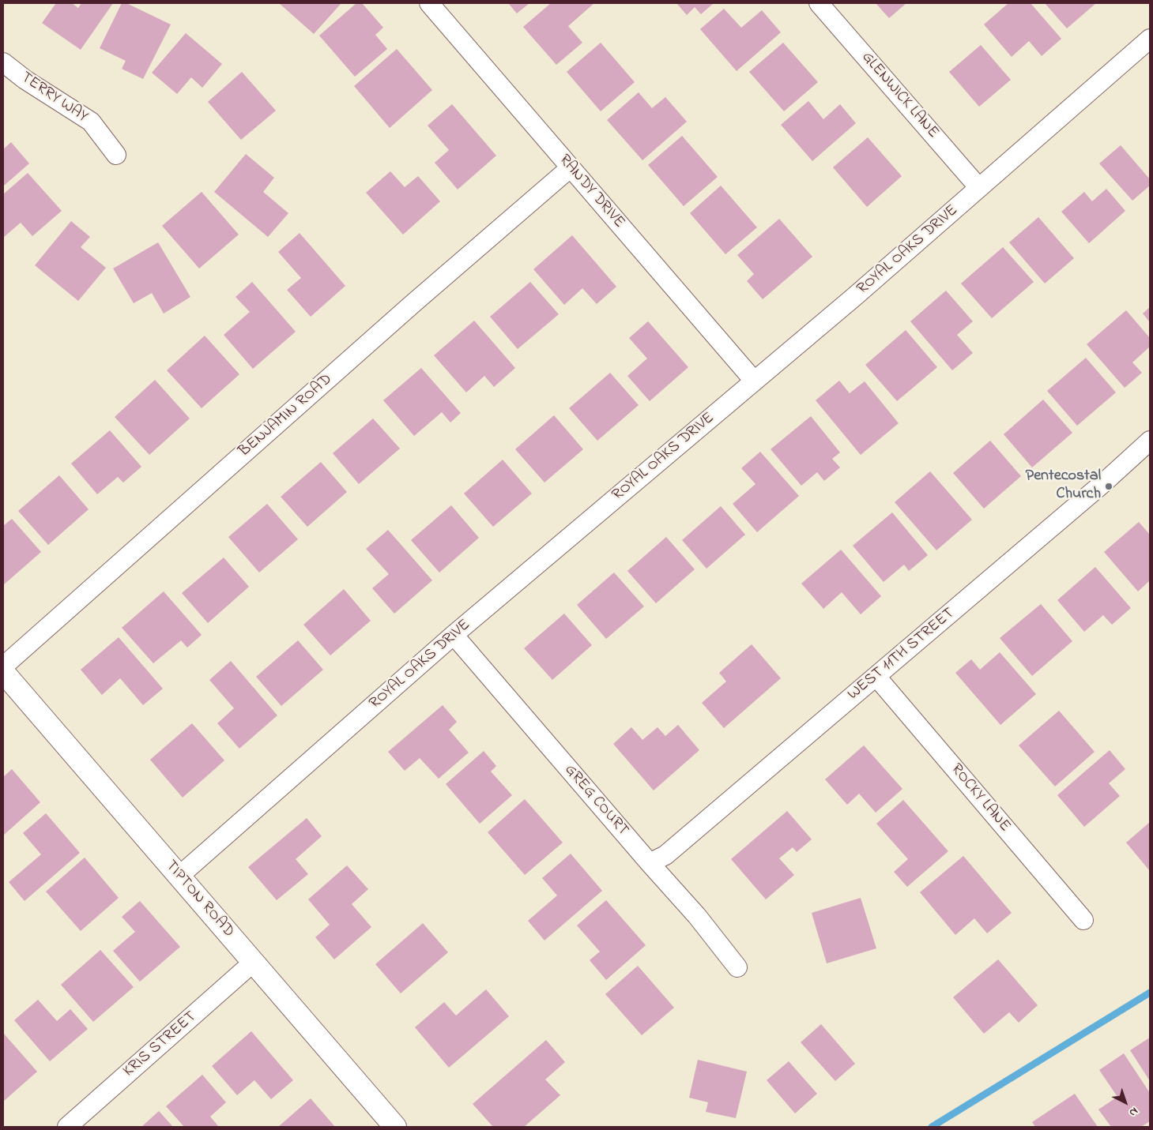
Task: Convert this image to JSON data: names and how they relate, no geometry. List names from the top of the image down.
{
  "streets": {
    "street": [
      "GLENWICK LANE",
      "TERRY WAY",
      "RANDY DRIVE",
      "ROYAL OAKS DRIVE",
      "BENJAMIN ROAD",
      "WEST 11TH STREET",
      "ROCKY LANE",
      "GREG COURT",
      "TIPTON ROAD",
      "KRIS STREET"
    ]
  },
  "crossings": [
    ["GLENWICK LANE", "ROYAL OAKS DRIVE"],
    ["RANDY DRIVE", "ROYAL OAKS DRIVE"],
    ["RANDY DRIVE", "BENJAMIN ROAD"],
    ["ROYAL OAKS DRIVE", "GREG COURT"],
    ["ROYAL OAKS DRIVE", "TIPTON ROAD"],
    ["WEST 11TH STREET", "ROCKY LANE"],
    ["WEST 11TH STREET", "GREG COURT"],
    ["TIPTON ROAD", "KRIS STREET"]
  ],
  "places": ["Pentecostal Church"],
  "north": "bottom right"
}
